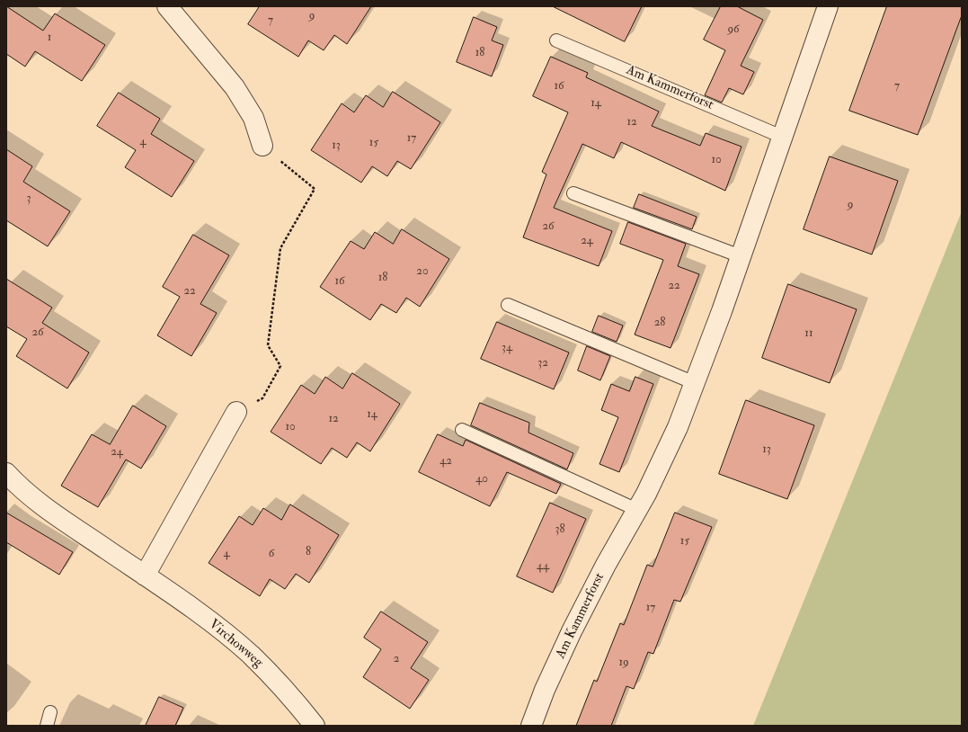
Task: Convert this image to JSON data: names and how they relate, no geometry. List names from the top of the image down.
{
  "streets": {
    "street": ["Am Kammerforst", "Virchowweg"]
  },
  "house_numbers": [
    "9",
    "7",
    "96",
    "1",
    "18",
    "16",
    "7",
    "14",
    "12",
    "17",
    "4",
    "15",
    "13",
    "10",
    "3",
    "9",
    "26",
    "24",
    "20",
    "18",
    "16",
    "22",
    "22",
    "28",
    "26",
    "11",
    "34",
    "32",
    "14",
    "12",
    "10",
    "13",
    "24",
    "42",
    "40",
    "38",
    "15",
    "8",
    "4",
    "6",
    "44",
    "17",
    "2",
    "19"
  ]
}
